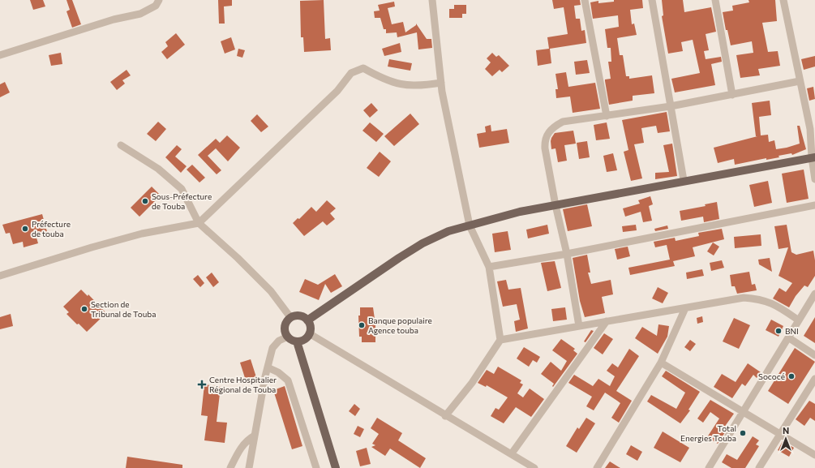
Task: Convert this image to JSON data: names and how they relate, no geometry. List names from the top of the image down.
{
  "places": {
    "other": [
      "Sous-Préfecture de Touba",
      "Préfecture de touba",
      "Section de Tribunal de Touba",
      "Banque populaire Agence touba",
      "BNI",
      "Sococé",
      "Total Energies Touba"
    ],
    "health": ["Centre Hospitalier Régional de Touba"]
  },
  "north": "top"
}
